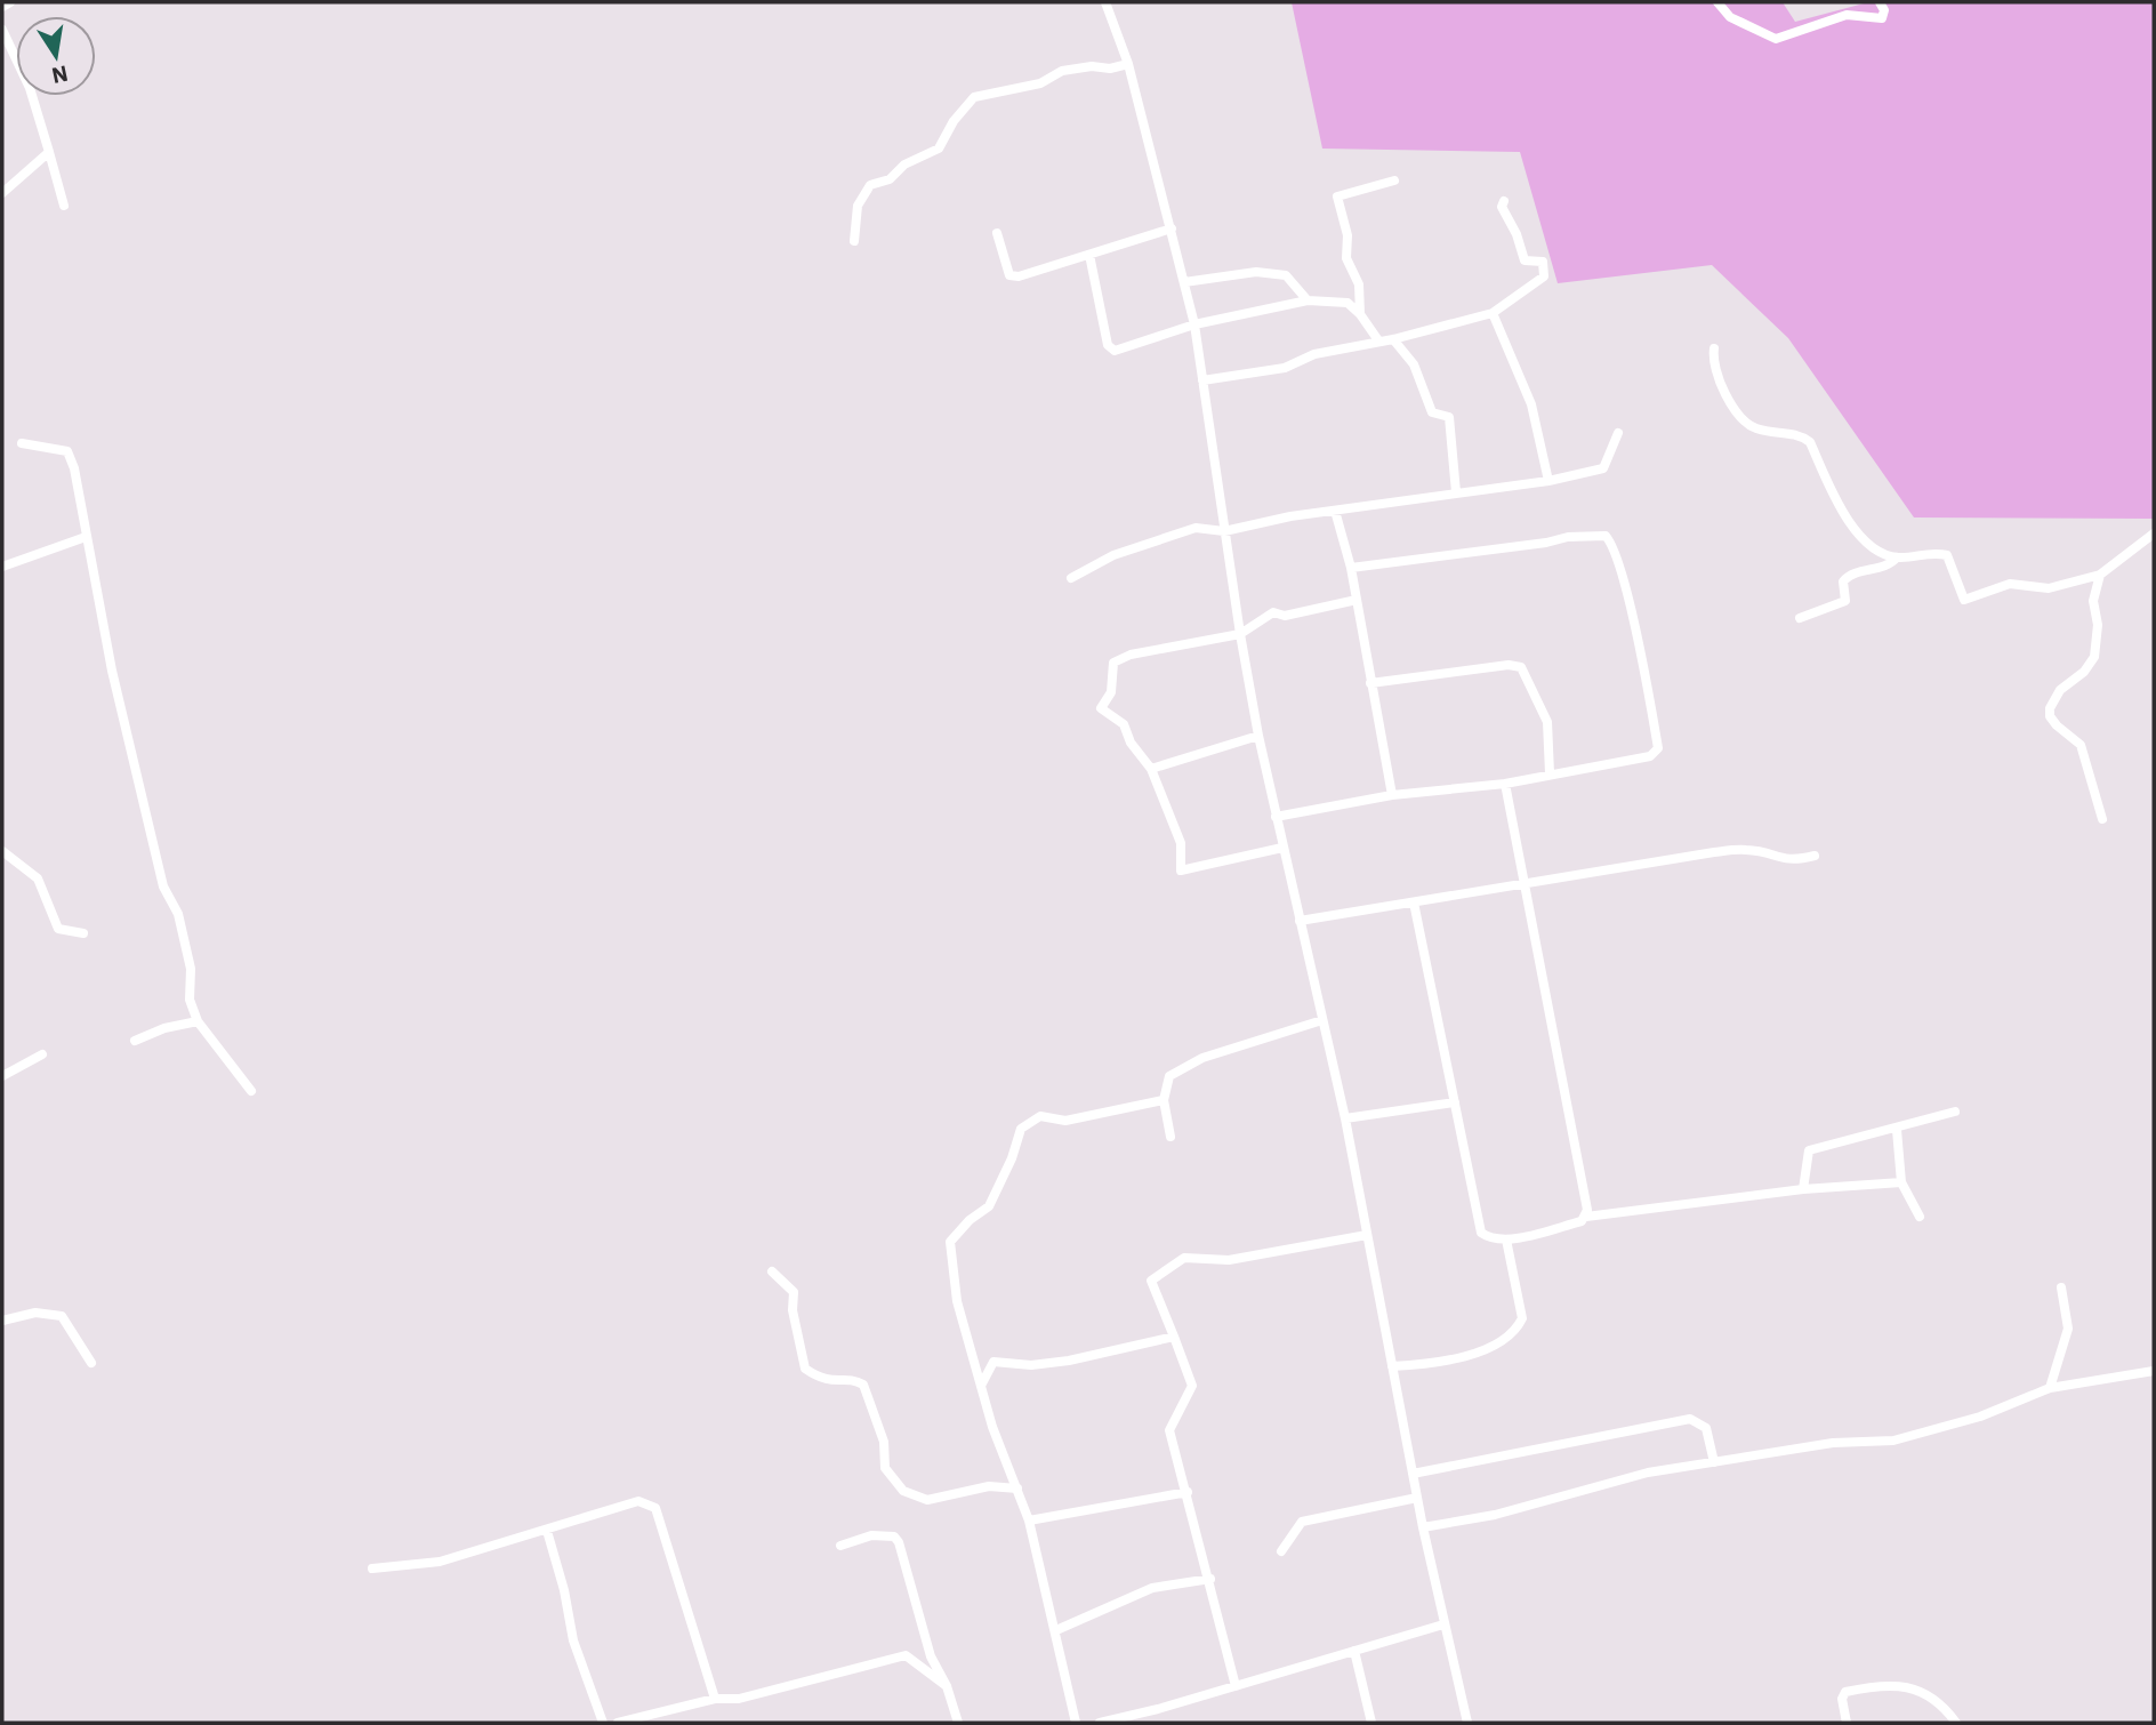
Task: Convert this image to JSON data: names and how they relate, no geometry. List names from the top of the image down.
{
  "north": "bottom"
}
